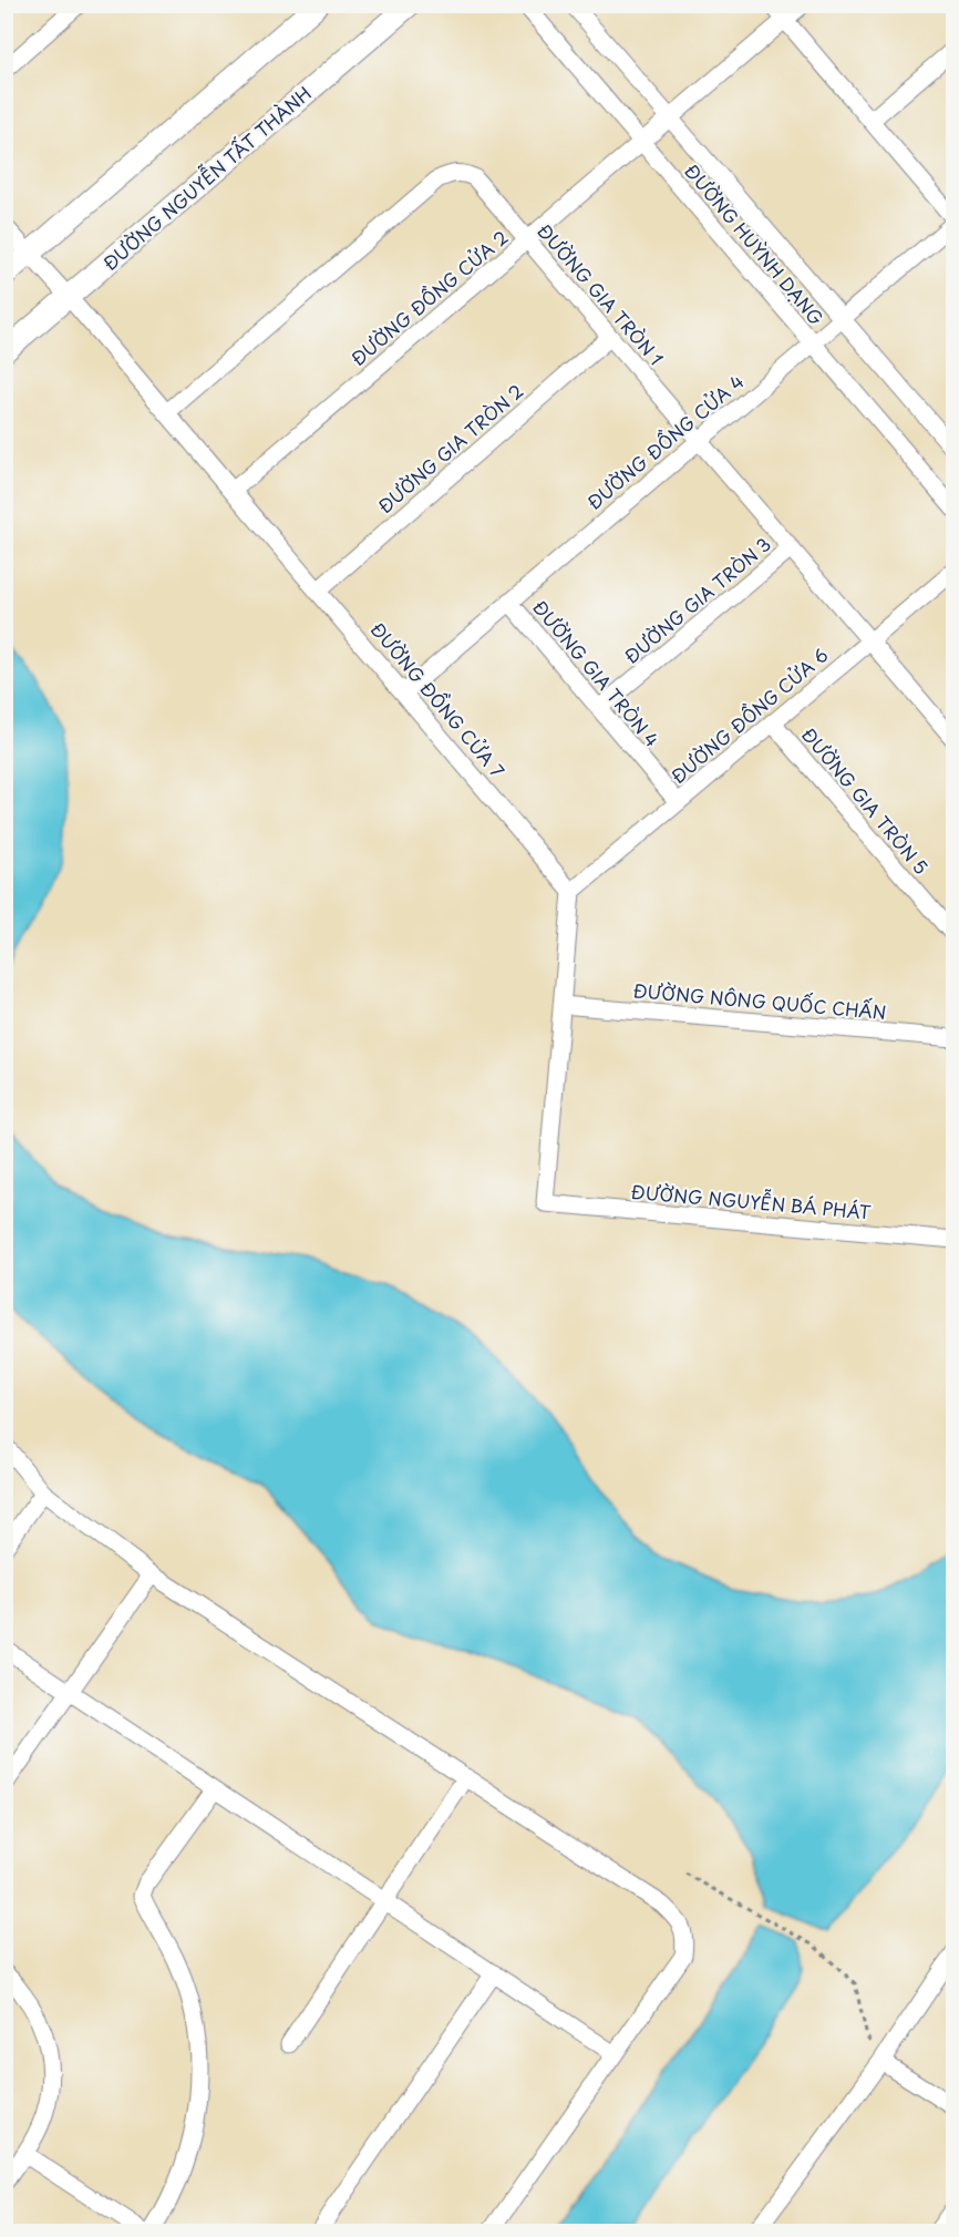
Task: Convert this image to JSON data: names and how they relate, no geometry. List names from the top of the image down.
{
  "streets": {
    "main road": ["ĐƯỜNG NGUYỄN TẤT THÀNH"],
    "street": [
      "ĐƯỜNG HUỲNH DẠNG",
      "ĐƯỜNG GIA TRÒN 1",
      "ĐƯỜNG ĐỒNG CỬA 2",
      "ĐƯỜNG ĐỒNG CỬA 4",
      "ĐƯỜNG GIA TRÒN 2",
      "ĐƯỜNG GIA TRÒN 3",
      "ĐƯỜNG GIA TRÒN 4",
      "ĐƯỜNG ĐỒNG CỬA 7",
      "ĐƯỜNG ĐỒNG CỬA 6",
      "ĐƯỜNG GIA TRÒN 5",
      "ĐƯỜNG NÔNG QUỐC CHẤN",
      "ĐƯỜNG NGUYỄN BÁ PHÁT"
    ]
  },
  "crossings": [
    ["ĐƯỜNG NGUYỄN TẤT THÀNH", "ĐƯỜNG ĐỒNG CỬA 7"],
    ["ĐƯỜNG HUỲNH DẠNG", "ĐƯỜNG ĐỒNG CỬA 2"],
    ["ĐƯỜNG HUỲNH DẠNG", "ĐƯỜNG ĐỒNG CỬA 4"],
    ["ĐƯỜNG GIA TRÒN 1", "ĐƯỜNG ĐỒNG CỬA 2"],
    ["ĐƯỜNG GIA TRÒN 1", "ĐƯỜNG ĐỒNG CỬA 4"],
    ["ĐƯỜNG GIA TRÒN 1", "ĐƯỜNG GIA TRÒN 2"],
    ["ĐƯỜNG GIA TRÒN 1", "ĐƯỜNG GIA TRÒN 3"],
    ["ĐƯỜNG GIA TRÒN 1", "ĐƯỜNG ĐỒNG CỬA 7"],
    ["ĐƯỜNG GIA TRÒN 1", "ĐƯỜNG ĐỒNG CỬA 6"],
    ["ĐƯỜNG ĐỒNG CỬA 2", "ĐƯỜNG ĐỒNG CỬA 7"],
    ["ĐƯỜNG ĐỒNG CỬA 4", "ĐƯỜNG GIA TRÒN 4"],
    ["ĐƯỜNG ĐỒNG CỬA 4", "ĐƯỜNG ĐỒNG CỬA 7"],
    ["ĐƯỜNG GIA TRÒN 2", "ĐƯỜNG ĐỒNG CỬA 7"],
    ["ĐƯỜNG GIA TRÒN 3", "ĐƯỜNG GIA TRÒN 4"],
    ["ĐƯỜNG GIA TRÒN 4", "ĐƯỜNG ĐỒNG CỬA 6"],
    ["ĐƯỜNG ĐỒNG CỬA 7", "ĐƯỜNG ĐỒNG CỬA 6"],
    ["ĐƯỜNG ĐỒNG CỬA 6", "ĐƯỜNG GIA TRÒN 5"],
    ["ĐƯỜNG NÔNG QUỐC CHẤN", "ĐƯỜNG NGUYỄN BÁ PHÁT"]
  ]
}
